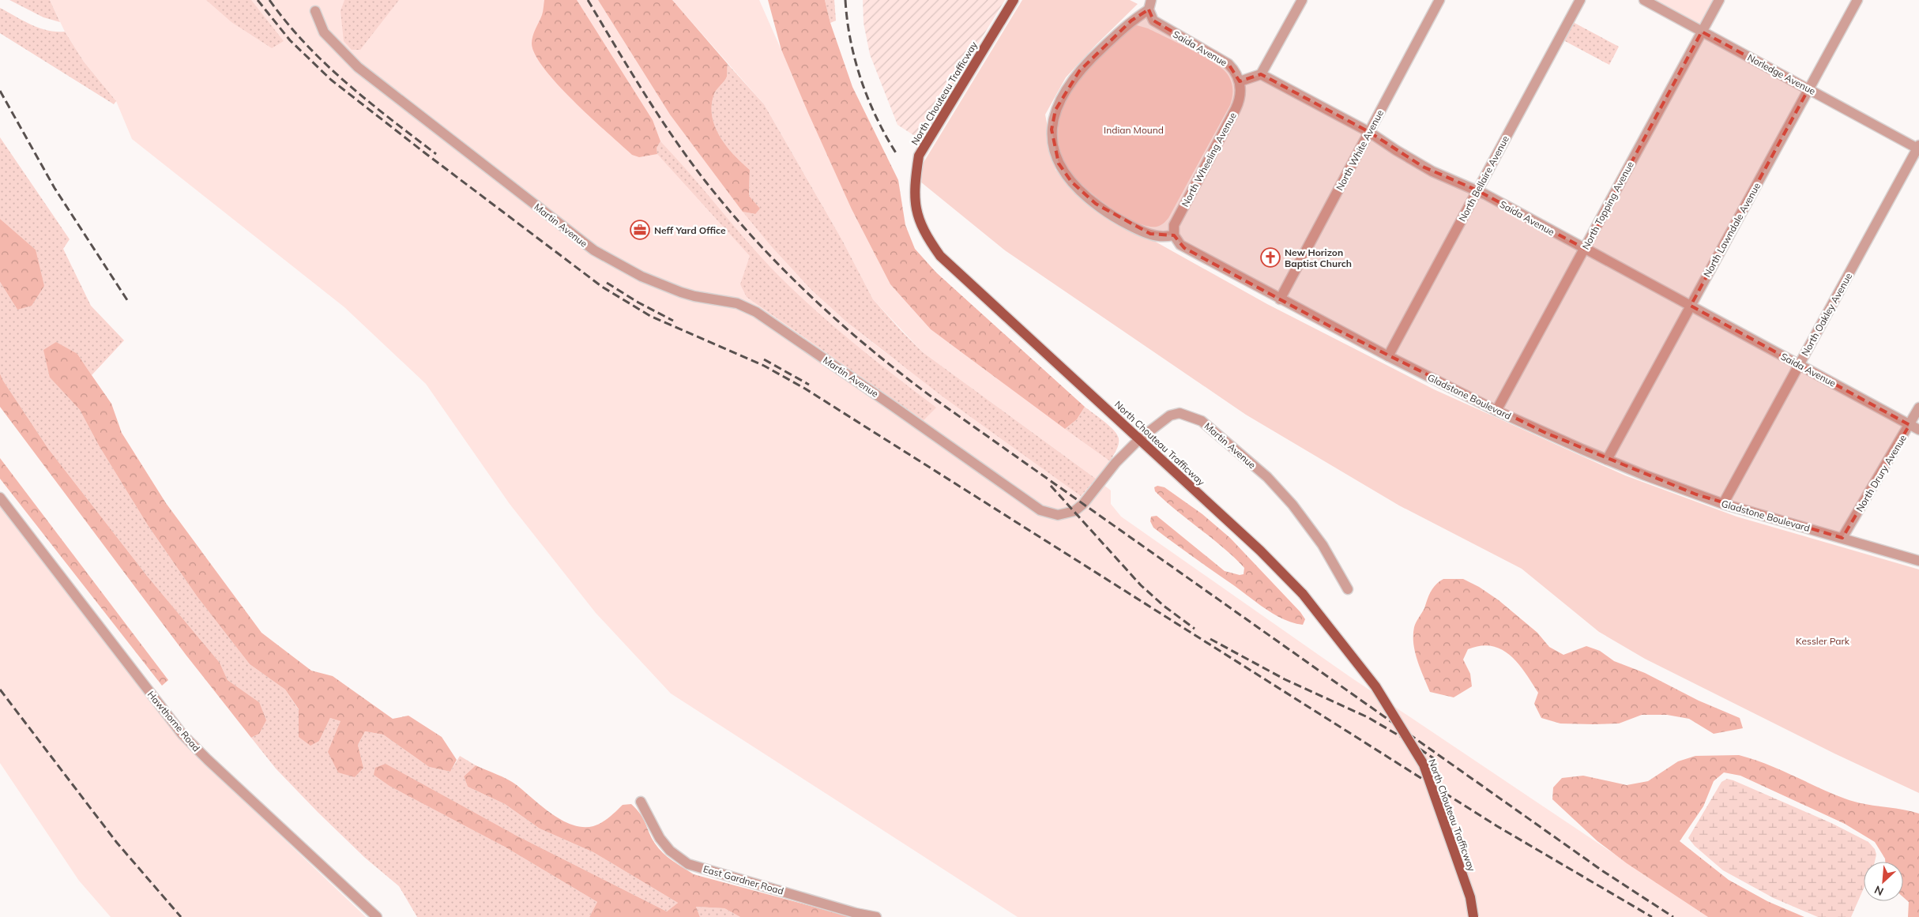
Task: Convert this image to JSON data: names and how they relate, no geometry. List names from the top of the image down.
{
  "streets": {
    "main road": ["North Chouteau Trafficway"],
    "street": [
      "Saida Avenue",
      "Norledge Avenue",
      "North White Avenue",
      "North Wheeling Avenue",
      "North Bellaire Avenue",
      "North Topping Avenue",
      "Martin Avenue",
      "North Lawndale Avenue",
      "North Oakley Avenue",
      "Gladstone Boulevard",
      "North Drury Avenue",
      "Hawthorne Road",
      "East Gardner Road"
    ]
  },
  "crossings": [
    ["Saida Avenue", "North White Avenue"],
    ["Saida Avenue", "North Wheeling Avenue"],
    ["Saida Avenue", "North Bellaire Avenue"],
    ["Saida Avenue", "North Topping Avenue"],
    ["Saida Avenue", "North Lawndale Avenue"],
    ["Saida Avenue", "North Oakley Avenue"],
    ["Saida Avenue", "North Drury Avenue"],
    ["Norledge Avenue", "North Topping Avenue"],
    ["Norledge Avenue", "North Lawndale Avenue"],
    ["Norledge Avenue", "North Oakley Avenue"],
    ["North Chouteau Trafficway", "Martin Avenue"],
    ["North White Avenue", "Gladstone Boulevard"],
    ["North Wheeling Avenue", "Gladstone Boulevard"],
    ["North Bellaire Avenue", "Gladstone Boulevard"],
    ["North Topping Avenue", "Gladstone Boulevard"],
    ["North Lawndale Avenue", "Gladstone Boulevard"],
    ["North Oakley Avenue", "Gladstone Boulevard"],
    ["Gladstone Boulevard", "North Drury Avenue"]
  ],
  "parks": ["Indian Mound", "Kessler Park"],
  "places": {
    "office": ["Neff Yard Office"],
    "church": ["New Horizon Baptist Church"]
  },
  "north": "bottom left"
}
